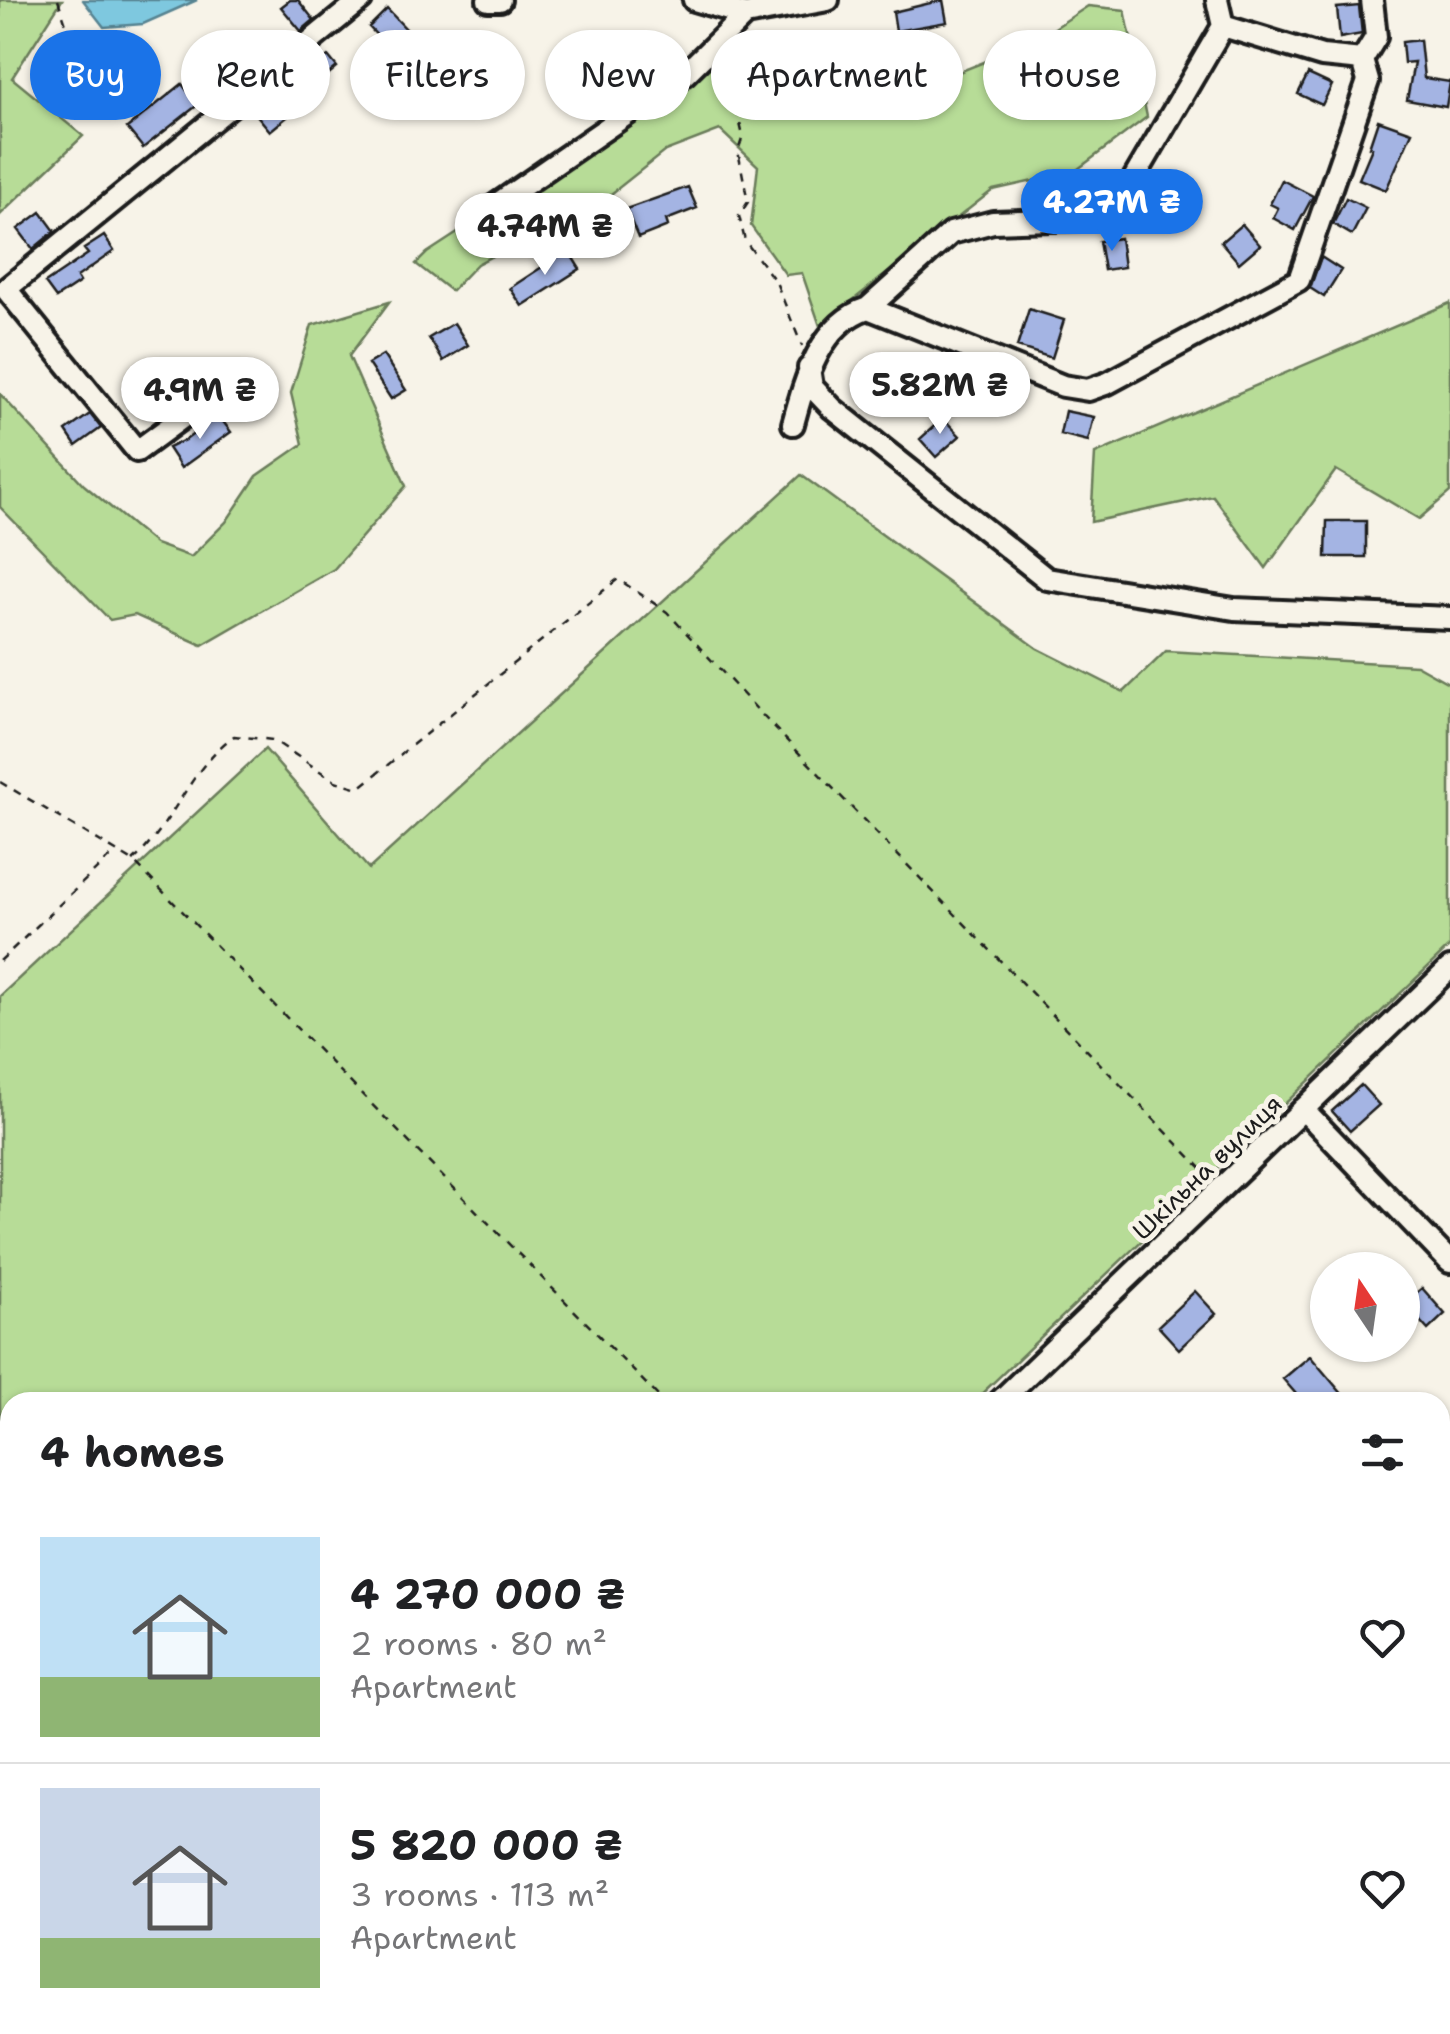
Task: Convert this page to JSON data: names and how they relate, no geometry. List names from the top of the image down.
{
  "streets": {
    "street": ["Шкільна вулиця"]
  },
  "north": "top",
  "page": {
    "chip": [
      "Buy",
      "Rent",
      "Filters",
      "New",
      "Apartment",
      "House"
    ],
    "price": [
      "4.27M ₴",
      "4.74M ₴",
      "5.82M ₴",
      "4.9M ₴"
    ],
    "heading": "4 homes",
    "list": [
      {
        "name": "4 270 000 ₴",
        "note": "2 rooms · 80 m² · Apartment"
      },
      {
        "name": "5 820 000 ₴",
        "note": "3 rooms · 113 m² · Apartment"
      }
    ]
  }
}
